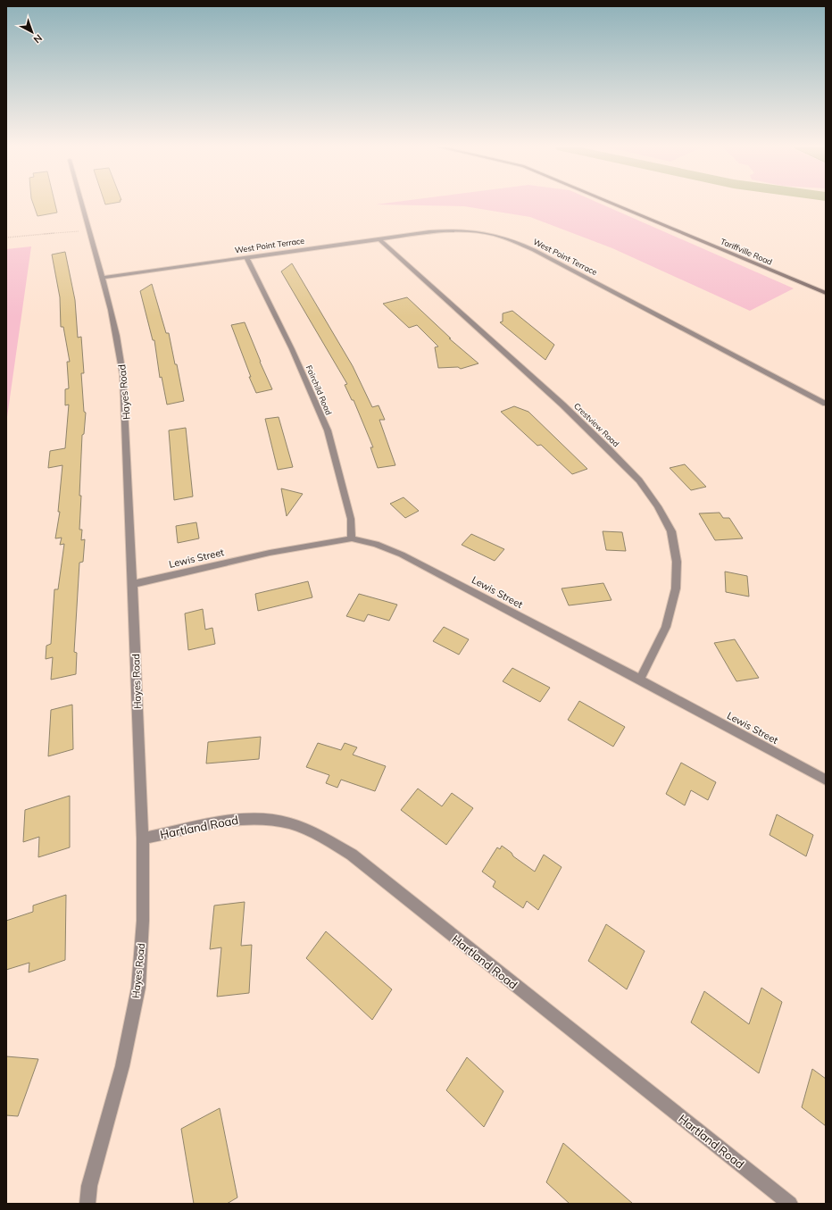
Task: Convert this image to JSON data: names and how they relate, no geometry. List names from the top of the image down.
{
  "streets": {
    "main road": ["Tariffville Road"],
    "street": [
      "West Point Terrace",
      "Fairchild Road",
      "Hayes Road",
      "Crestview Road",
      "Lewis Street",
      "Hartland Road"
    ]
  },
  "crossings": [
    ["West Point Terrace", "Fairchild Road"],
    ["West Point Terrace", "Hayes Road"],
    ["West Point Terrace", "Crestview Road"],
    ["Fairchild Road", "Lewis Street"],
    ["Hayes Road", "Lewis Street"],
    ["Hayes Road", "Hartland Road"],
    ["Crestview Road", "Lewis Street"]
  ],
  "north": "bottom right"
}
